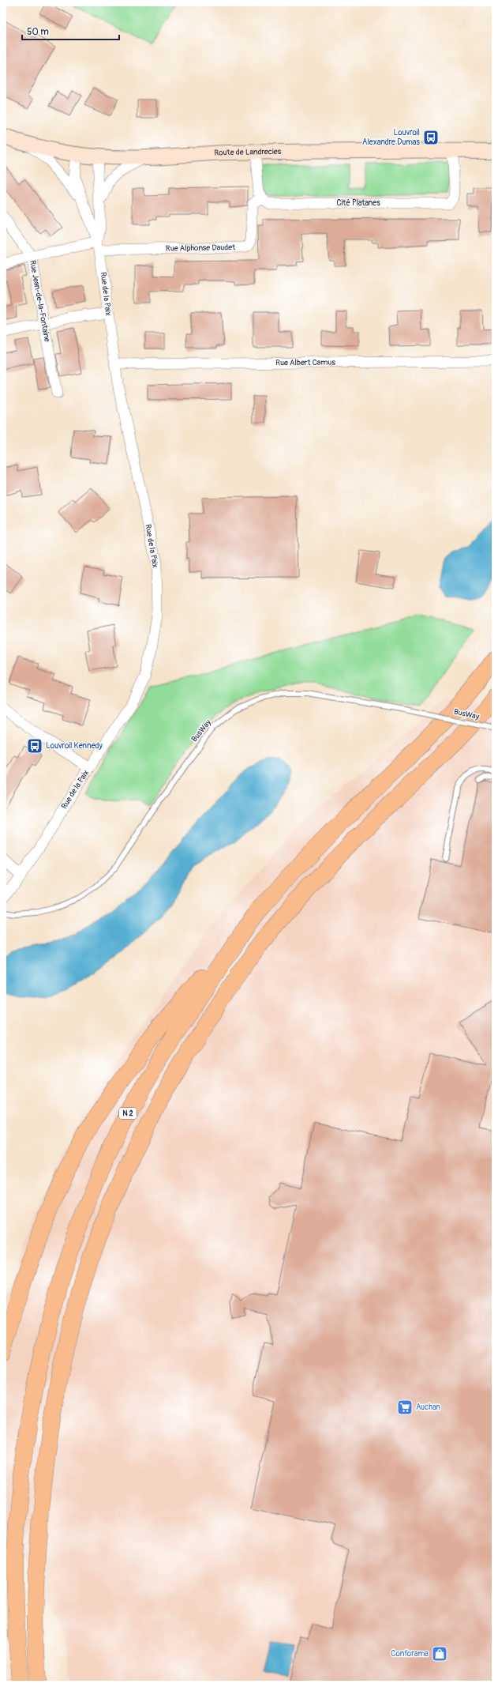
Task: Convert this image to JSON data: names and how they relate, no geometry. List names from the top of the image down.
{
  "streets": {
    "highway": ["N 2"],
    "main road": ["Route de Landrecies"],
    "street": [
      "Cité Platanes",
      "Rue Alphonse Daudet",
      "Rue de la Paix",
      "Rue Jean-de-la-Fontaine",
      "Rue Albert Camus"
    ],
    "lane": ["BusWay"]
  },
  "crossings": [
    ["Route de Landrecies", "Cité Platanes"],
    ["Route de Landrecies", "Rue de la Paix"],
    ["Cité Platanes", "Rue Alphonse Daudet"],
    ["Rue Alphonse Daudet", "Rue de la Paix"],
    ["Rue de la Paix", "Rue Albert Camus"]
  ],
  "places": {
    "bus stop": ["Louvroil Alexandre Dumas", "Louvroil Kennedy"],
    "supermarket": ["Auchan"],
    "shop": ["Conforama"]
  },
  "scale_bar": "50 m"
}
